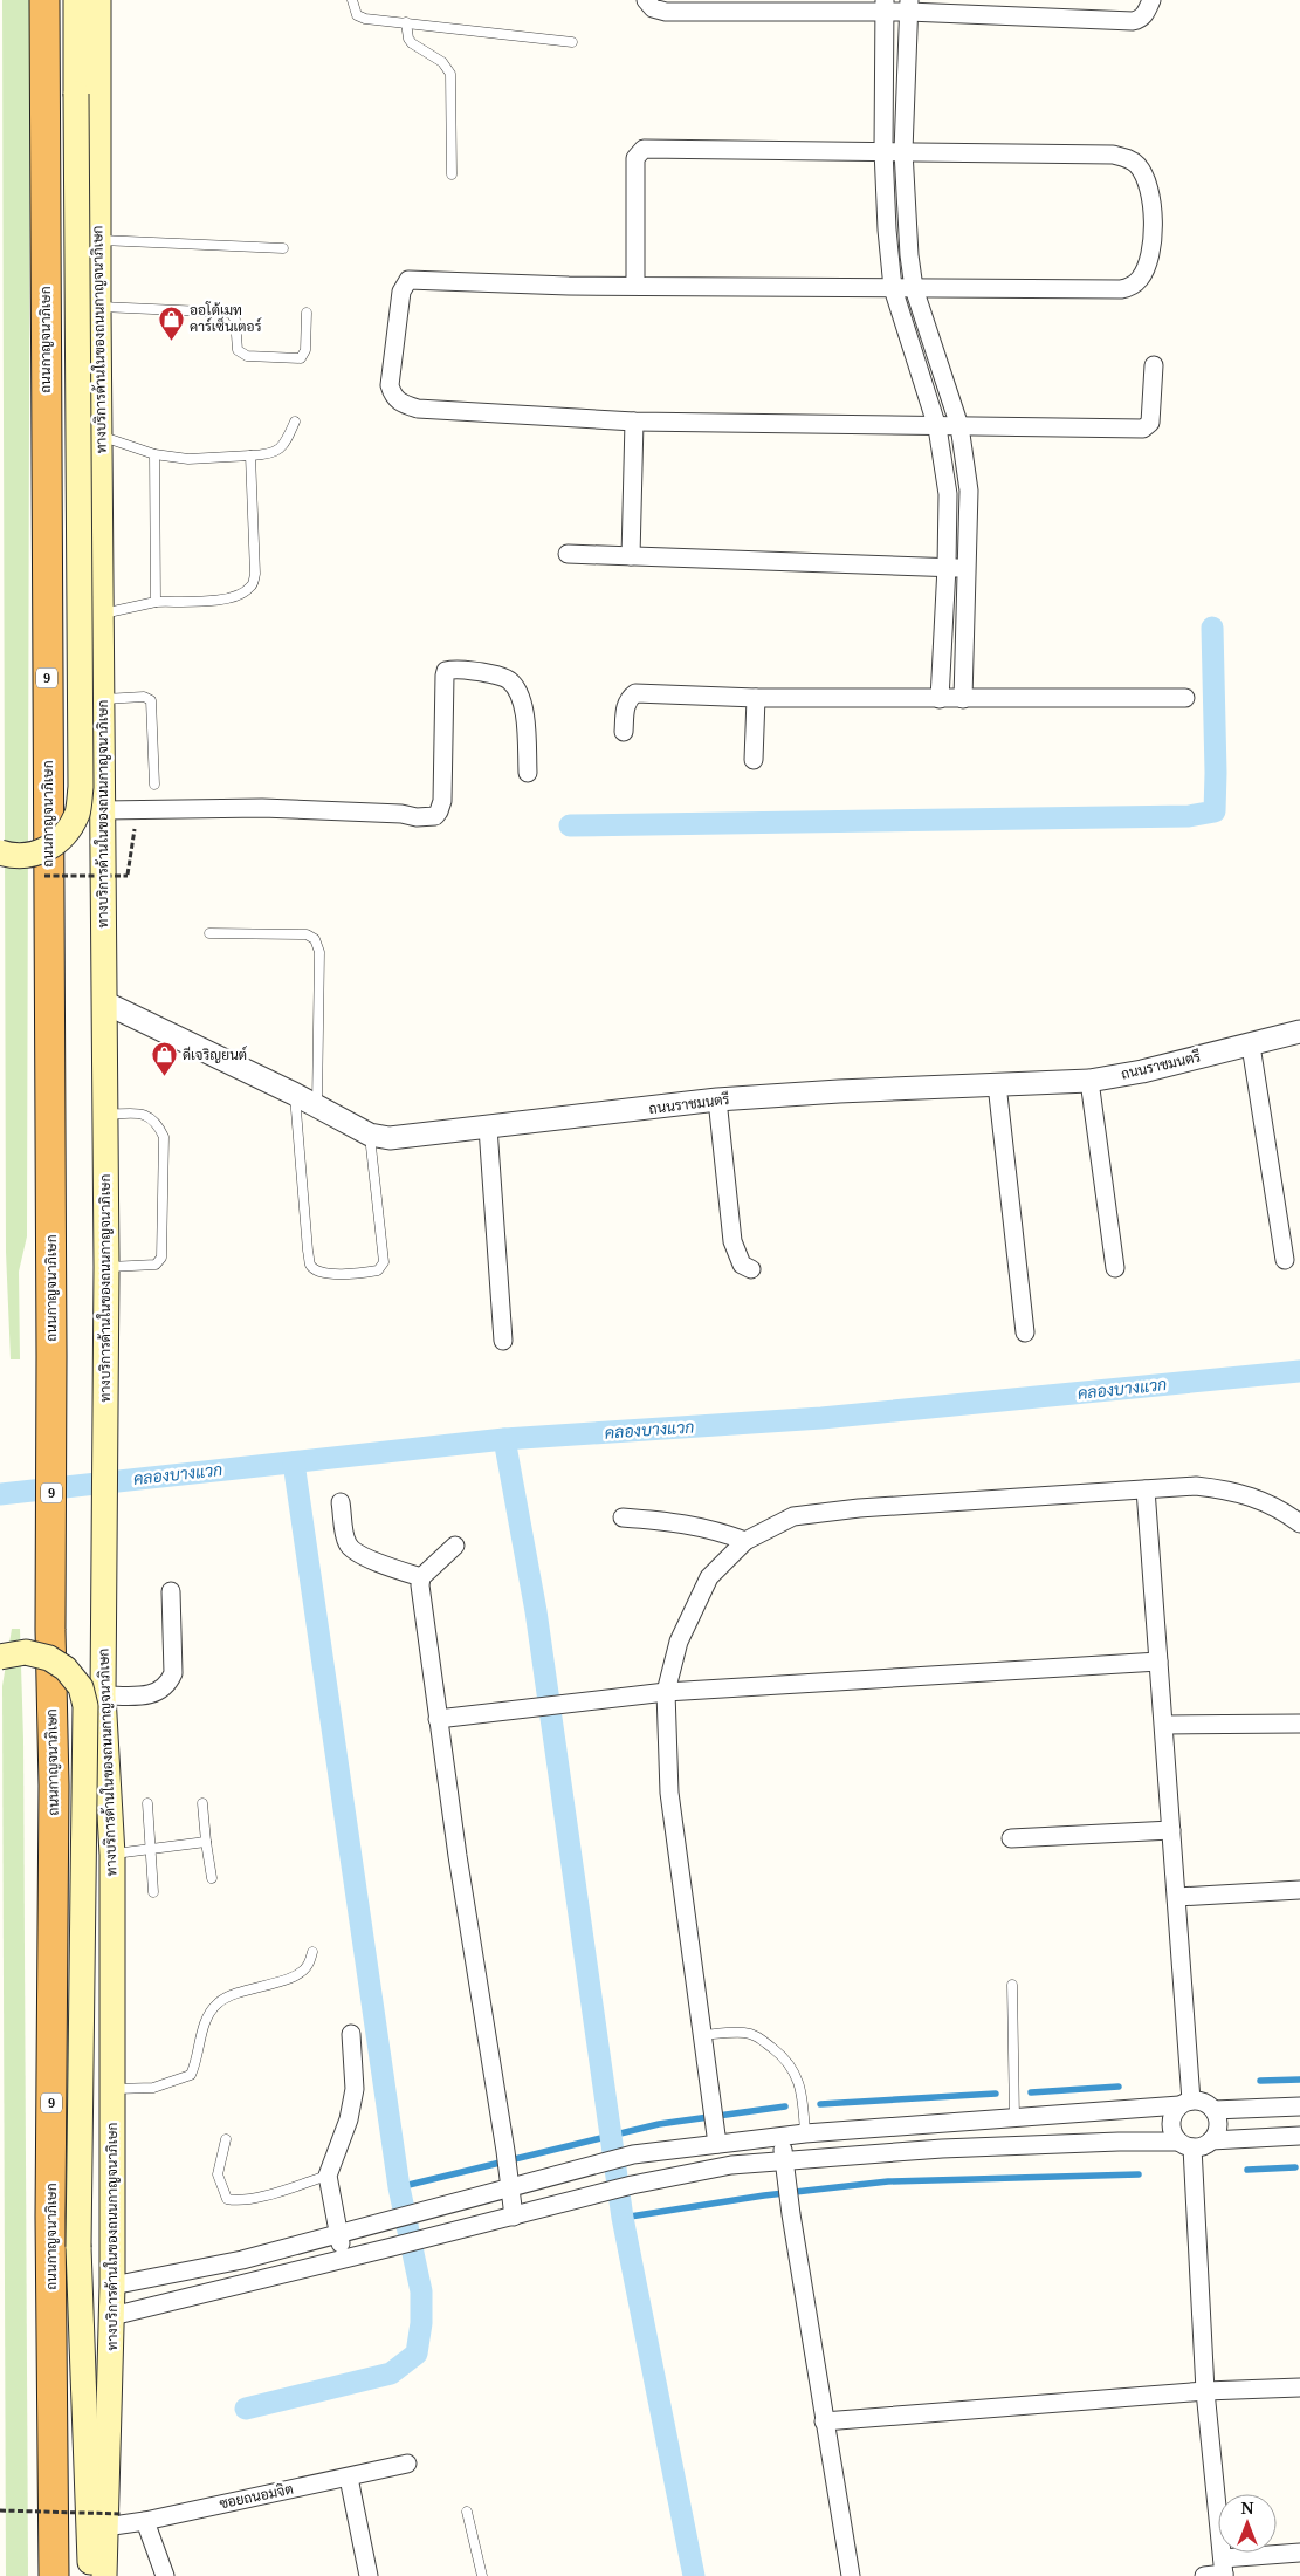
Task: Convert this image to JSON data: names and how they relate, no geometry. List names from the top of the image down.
{
  "streets": {
    "highway": ["ถนนกาญจนาภิเษก", "9"],
    "main road": ["ทางบริการด้านในของถนนกาญจนาภิเษก"],
    "street": ["ถนนราชมนตรี", "ซอยถนอมจิต"]
  },
  "crossings": [
    ["ทางบริการด้านในของถนนกาญจนาภิเษก", "ถนนราชมนตรี"],
    ["ทางบริการด้านในของถนนกาญจนาภิเษก", "ซอยถนอมจิต"]
  ],
  "water": ["คลองบางแวก"],
  "places": {
    "shop": ["ออโต้เมท คาร์เซ็นเตอร์", "ดีเจริญยนต์"]
  },
  "north": "top"
}
